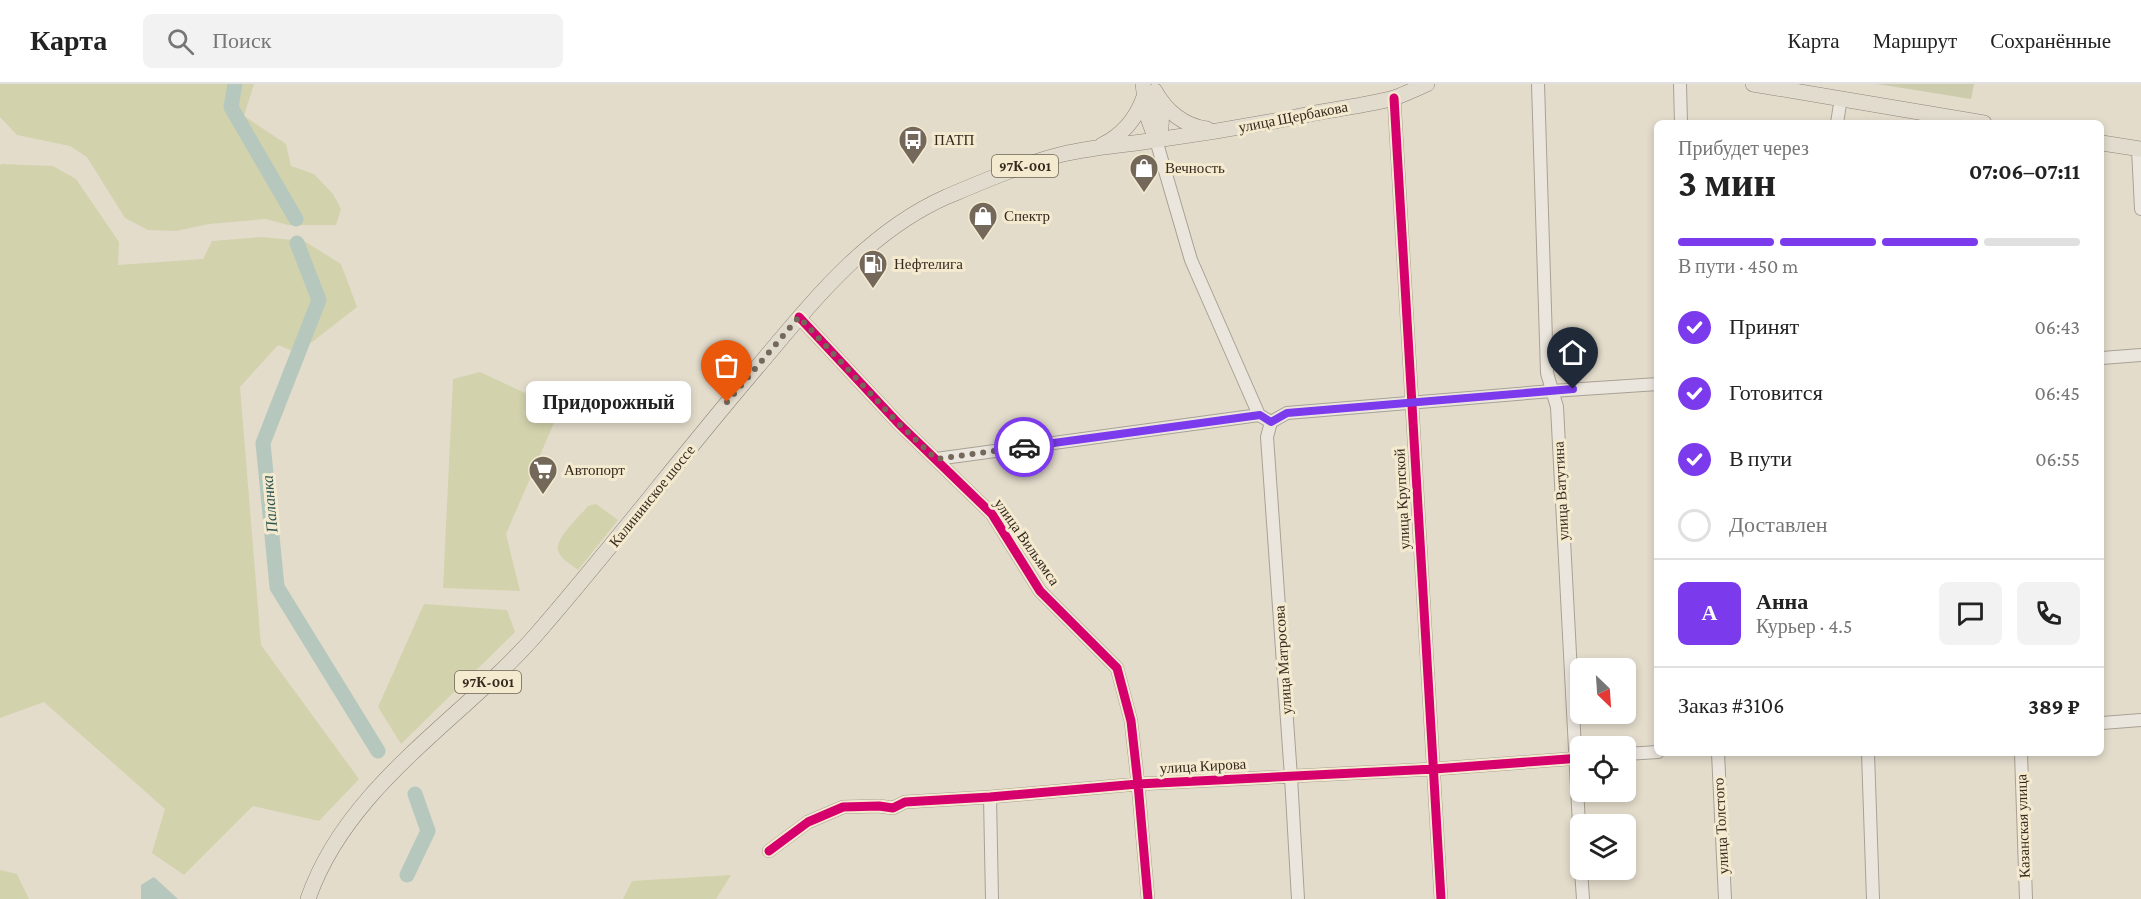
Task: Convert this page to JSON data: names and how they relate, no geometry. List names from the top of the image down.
{
  "streets": {
    "main road": ["улица Щербакова", "97К-001", "Калининское шоссе"],
    "street": [
      "улица Ватутина",
      "улица Крупской",
      "улица Вильямса",
      "улица Матросова",
      "улица Кирова",
      "улица Толстого",
      "Казанская улица"
    ]
  },
  "crossings": [
    ["улица Щербакова", "Калининское шоссе"],
    ["улица Щербакова", "улица Крупской"],
    ["97К-001", "Калининское шоссе"],
    ["Калининское шоссе", "улица Вильямса"],
    ["улица Крупской", "улица Кирова"],
    ["улица Вильямса", "улица Кирова"],
    ["улица Матросова", "улица Кирова"]
  ],
  "water": ["Паланка"],
  "places": {
    "bus stop": ["ПАТП"],
    "shop": ["Вечность", "Спектр"],
    "fuel station": ["Нефтелига"],
    "other": ["Придорожный"],
    "supermarket": ["Автопорт"]
  },
  "north": "bottom right",
  "page": {
    "header": "Карта",
    "search": "Поиск",
    "nav": ["Карта", "Маршрут", "Сохранённые"],
    "heading": ["3 мин", "Прибудет через", "07:06–07:11"],
    "panel": [
      "Анна",
      "Курьер · 4.5",
      "Заказ #3106",
      "389 ₽"
    ],
    "bar": "В пути · 450 m",
    "list": [
      ["Принят", "06:43"],
      ["Готовится", "06:45"],
      ["В пути", "06:55"],
      "Доставлен"
    ],
    "bubble": "Придорожный",
    "round": "А"
  }
}
